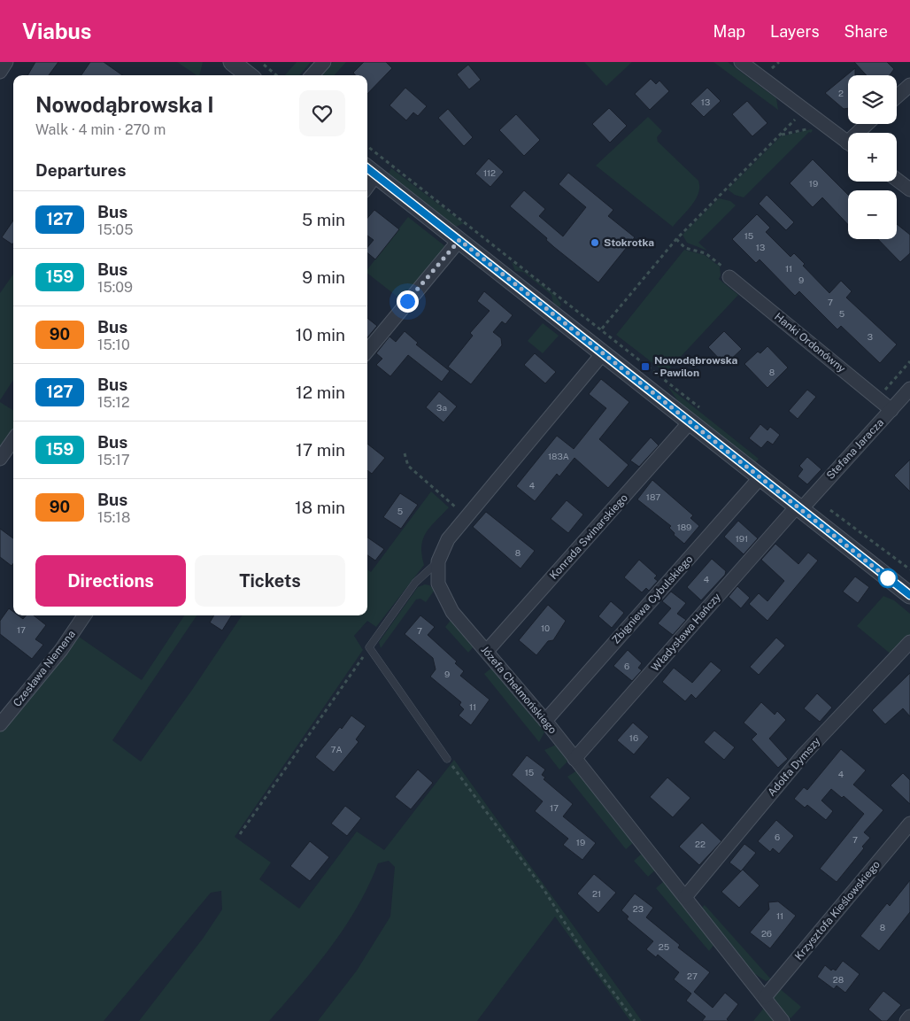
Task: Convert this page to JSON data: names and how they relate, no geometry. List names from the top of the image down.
{
  "streets": {
    "street": [
      "Hanki Ordonówny",
      "Stefana Jaracza",
      "Konrada Swinarskiego",
      "Zbigniewa Cybulskiego",
      "Władysława Hańczy",
      "Czesława Niemena",
      "Józefa Chełmońskiego",
      "Adolfa Dymszy",
      "Krzysztofa Kieślowskiego"
    ]
  },
  "crossings": [
    ["Hanki Ordonówny", "Stefana Jaracza"],
    ["Stefana Jaracza", "Władysława Hańczy"],
    ["Konrada Swinarskiego", "Józefa Chełmońskiego"],
    ["Zbigniewa Cybulskiego", "Józefa Chełmońskiego"],
    ["Władysława Hańczy", "Józefa Chełmońskiego"],
    ["Józefa Chełmońskiego", "Adolfa Dymszy"],
    ["Józefa Chełmońskiego", "Krzysztofa Kieślowskiego"]
  ],
  "places": {
    "other": ["Stokrotka"],
    "transit": ["Nowodąbrowska - Pawilon"]
  },
  "lines": ["bus line 127"],
  "house_numbers": [
    "2",
    "13",
    "112",
    "19",
    "15",
    "13",
    "11",
    "9",
    "7",
    "5",
    "3",
    "8",
    "3a",
    "183A",
    "4",
    "187",
    "5",
    "189",
    "191",
    "8",
    "4",
    "10",
    "17",
    "7",
    "6",
    "9",
    "11",
    "16",
    "7A",
    "15",
    "4",
    "17",
    "6",
    "7",
    "19",
    "22",
    "21",
    "23",
    "11",
    "8",
    "26",
    "25",
    "27",
    "28"
  ],
  "page": {
    "header": "Viabus",
    "nav": ["Map", "Layers", "Share"],
    "map_buttons": ["+", "−"],
    "heading": [
      ["Nowodąbrowska I", "Walk · 4 min · 270 m"],
      "Departures"
    ],
    "list": [
      {
        "mark": "127",
        "name": "Bus",
        "note": "15:05",
        "value": "5 min"
      },
      {
        "mark": "159",
        "name": "Bus",
        "note": "15:09",
        "value": "9 min"
      },
      {
        "mark": "90",
        "name": "Bus",
        "note": "15:10",
        "value": "10 min"
      },
      {
        "mark": "127",
        "name": "Bus",
        "note": "15:12",
        "value": "12 min"
      },
      {
        "mark": "159",
        "name": "Bus",
        "note": "15:17",
        "value": "17 min"
      },
      {
        "mark": "90",
        "name": "Bus",
        "note": "15:18",
        "value": "18 min"
      }
    ],
    "buttons": ["Directions", "Tickets"]
  }
}
